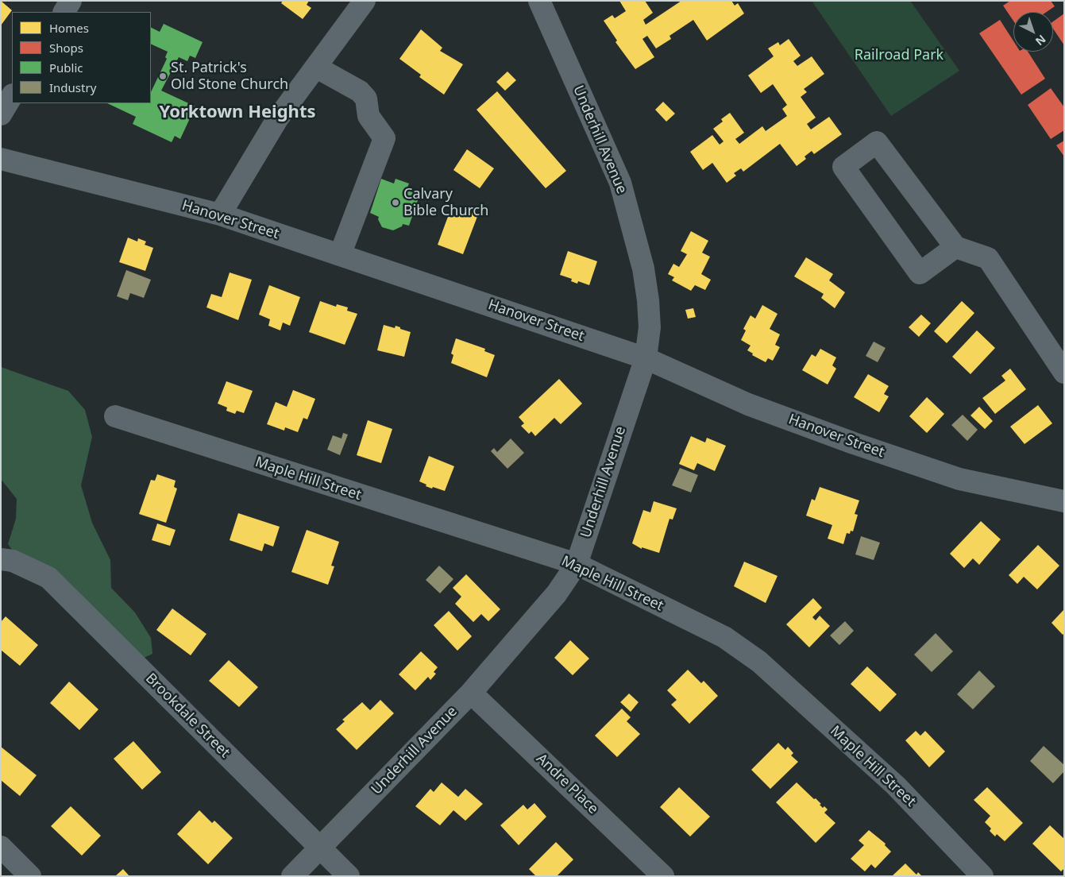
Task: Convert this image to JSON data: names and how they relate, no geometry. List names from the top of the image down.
{
  "streets": {
    "street": [
      "Underhill Avenue",
      "Hanover Street",
      "Maple Hill Street",
      "Brookdale Street",
      "Andre Place"
    ]
  },
  "crossings": [
    ["Underhill Avenue", "Hanover Street"],
    ["Underhill Avenue", "Maple Hill Street"],
    ["Underhill Avenue", "Brookdale Street"],
    ["Underhill Avenue", "Andre Place"]
  ],
  "districts": ["Yorktown Heights"],
  "parks": ["Railroad Park"],
  "places": ["St. Patrick's Old Stone Church", "Calvary Bible Church"],
  "legend": [
    "Homes",
    "Shops",
    "Public",
    "Industry"
  ],
  "north": "bottom right"
}
